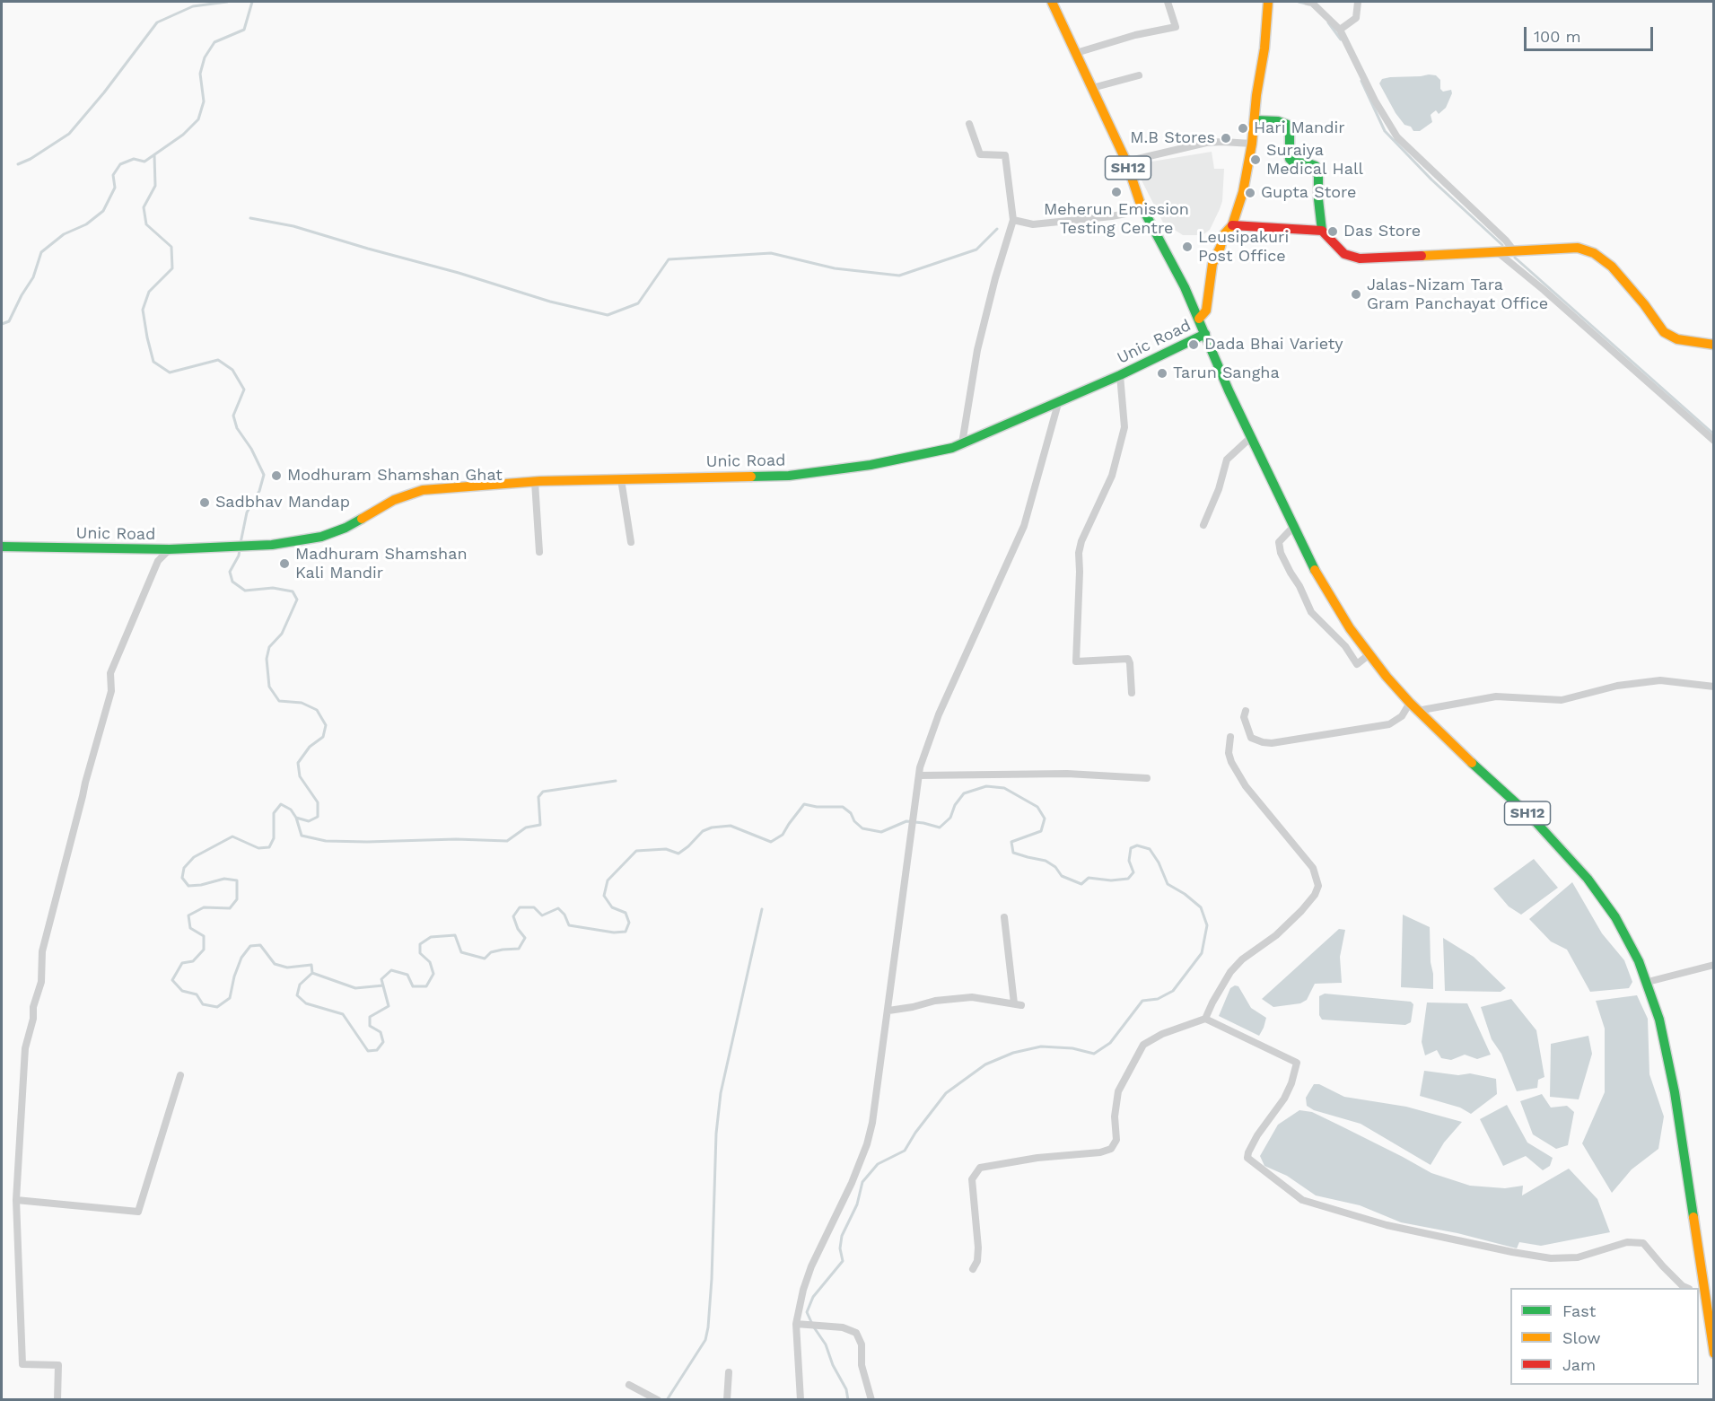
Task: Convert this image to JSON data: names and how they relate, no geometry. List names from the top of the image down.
{
  "streets": {
    "main road": ["SH12", "Unic Road"]
  },
  "crossings": [
    ["SH12", "Unic Road"]
  ],
  "places": [
    "Hari Mandir",
    "M.B Stores",
    "Suraiya Medical Hall",
    "Meherun Emission Testing Centre",
    "Gupta Store",
    "Das Store",
    "Leusipakuri Post Office",
    "Jalas-Nizam Tara Gram Panchayat Office",
    "Dada Bhai Variety",
    "Tarun Sangha",
    "Modhuram Shamshan Ghat",
    "Sadbhav Mandap",
    "Madhuram Shamshan Kali Mandir"
  ],
  "legend": ["Fast", "Slow", "Jam"],
  "scale_bar": "100 m"
}
